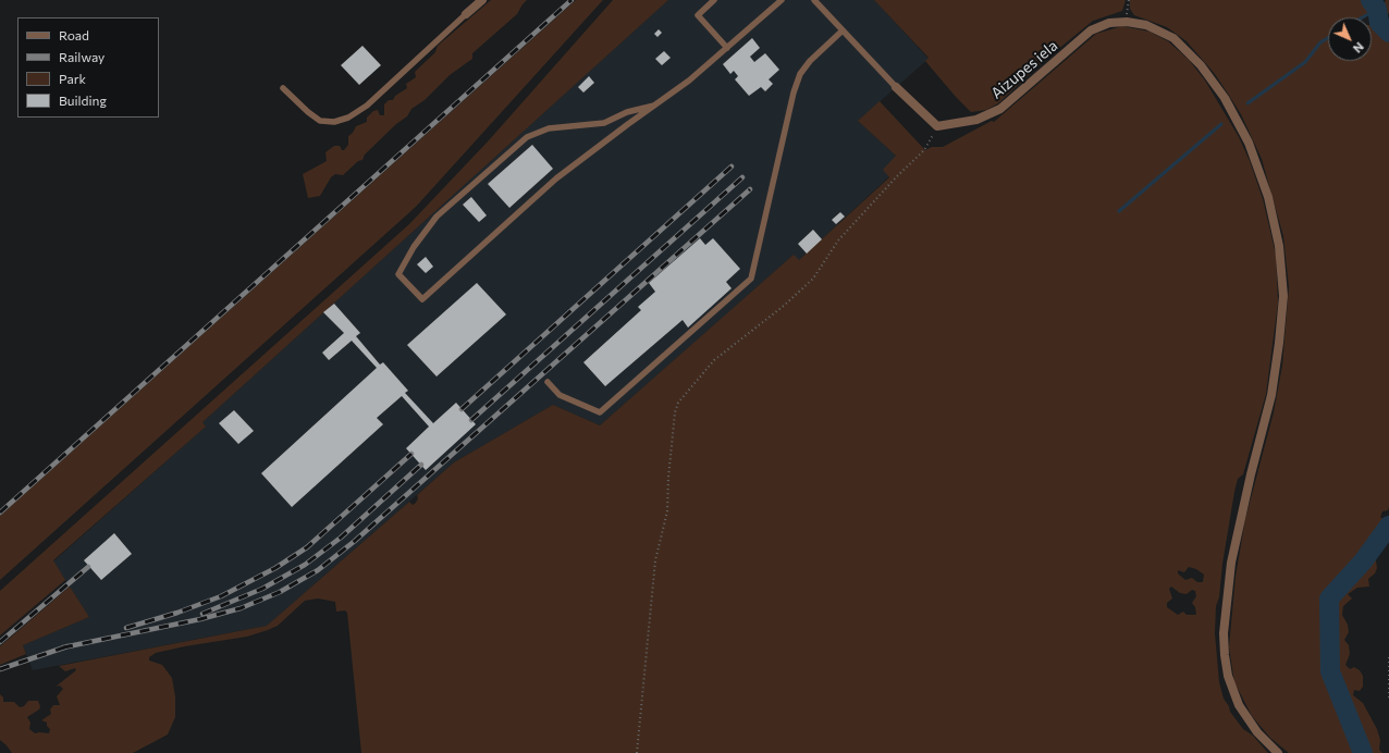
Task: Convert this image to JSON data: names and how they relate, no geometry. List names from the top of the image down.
{
  "streets": {
    "street": ["Aizupes iela"]
  },
  "legend": [
    "Road",
    "Railway",
    "Park",
    "Building"
  ],
  "north": "bottom right"
}
